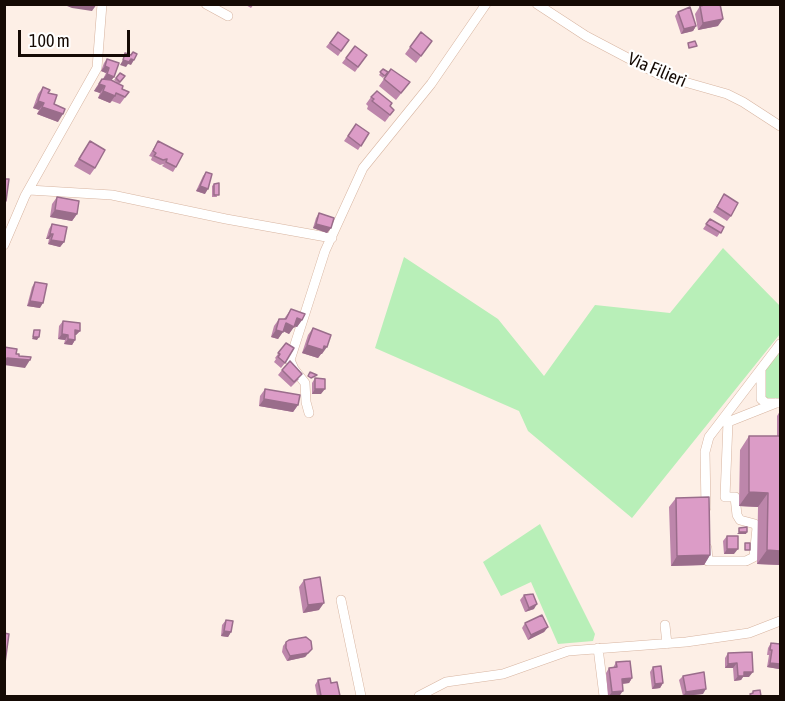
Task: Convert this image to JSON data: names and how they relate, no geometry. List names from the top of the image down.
{
  "streets": {
    "street": ["Via Filieri"]
  },
  "scale_bar": "100 m"
}
